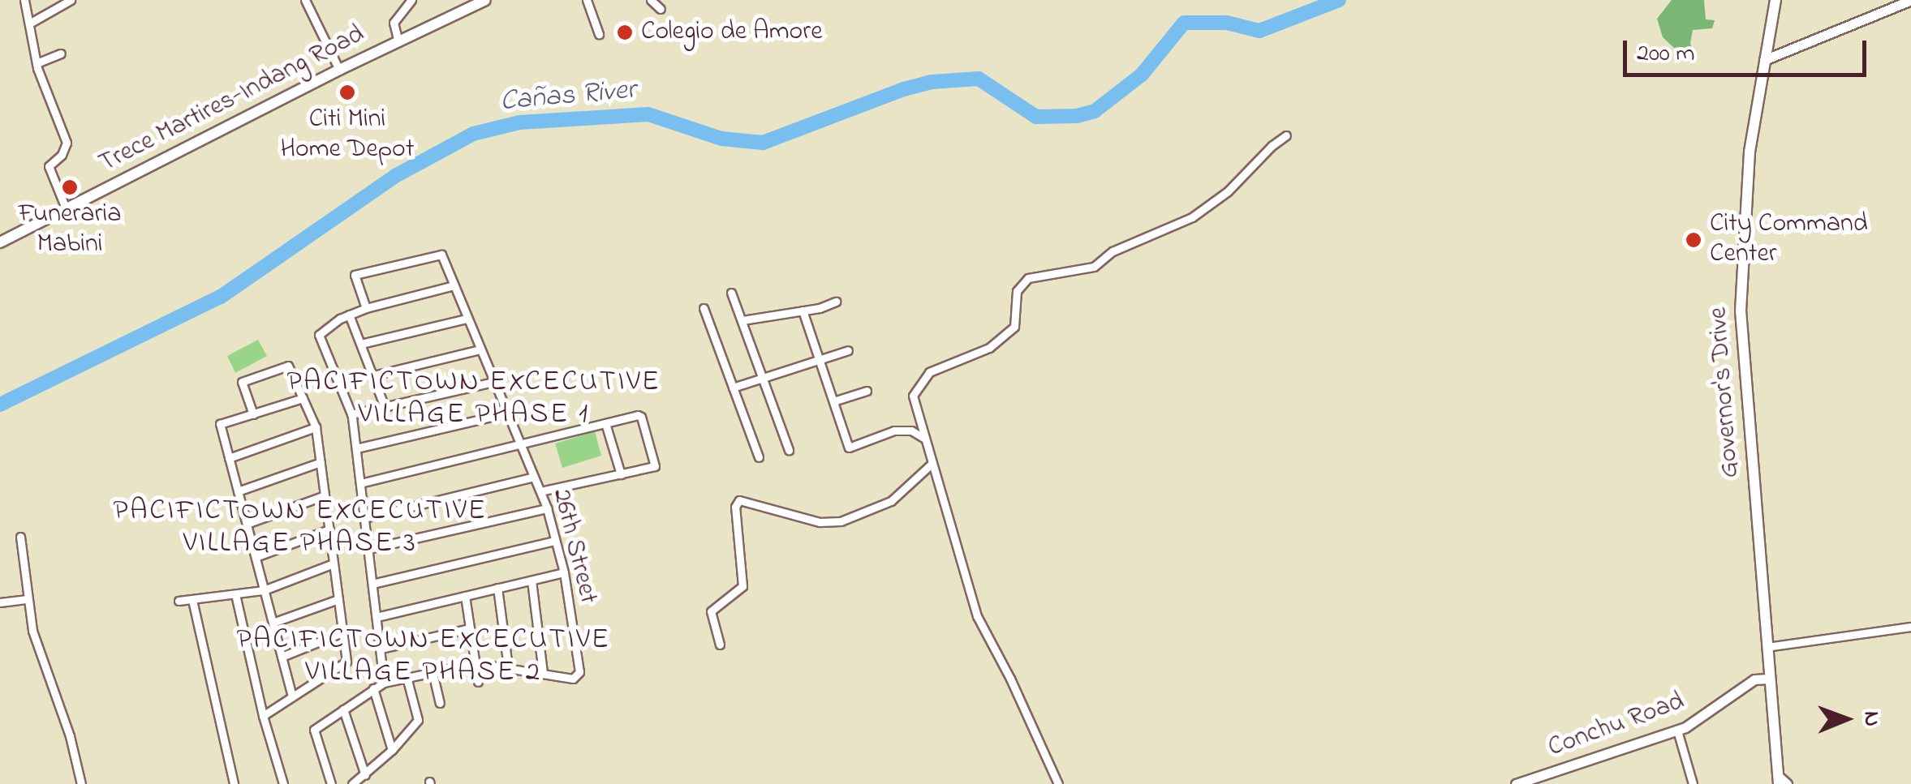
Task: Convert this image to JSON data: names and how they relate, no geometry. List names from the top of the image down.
{
  "streets": {
    "main road": ["Trece Martires-Indang Road", "Governor's Drive", "Conchu Road"],
    "street": ["26th Street"]
  },
  "crossings": [
    ["Governor's Drive", "Conchu Road"]
  ],
  "districts": ["PACIFICTOWN EXCECUTIVE VILLAGE PHASE 1", "PACIFICTOWN EXCECUTIVE VILLAGE PHASE 3", "PACIFICTOWN EXCECUTIVE VILLAGE PHASE 2"],
  "water": ["Cañas River"],
  "places": [
    "Colegio de Amore",
    "Citi Mini Home Depot",
    "Funeraria Mabini",
    "City Command Center"
  ],
  "scale_bar": "200 m",
  "north": "right"
}
